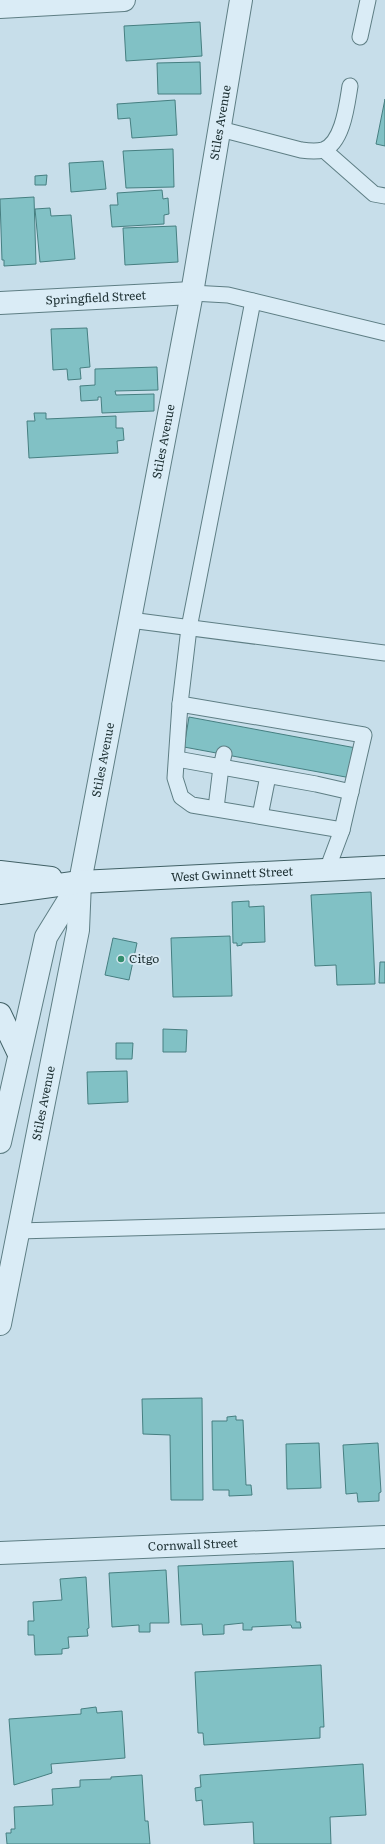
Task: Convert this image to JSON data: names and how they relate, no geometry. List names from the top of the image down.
{
  "streets": {
    "street": [
      "Stiles Avenue",
      "Springfield Street",
      "West Gwinnett Street",
      "Cornwall Street"
    ]
  },
  "crossings": [
    ["Stiles Avenue", "Springfield Street"],
    ["Stiles Avenue", "West Gwinnett Street"]
  ],
  "places": ["Citgo"]
}
